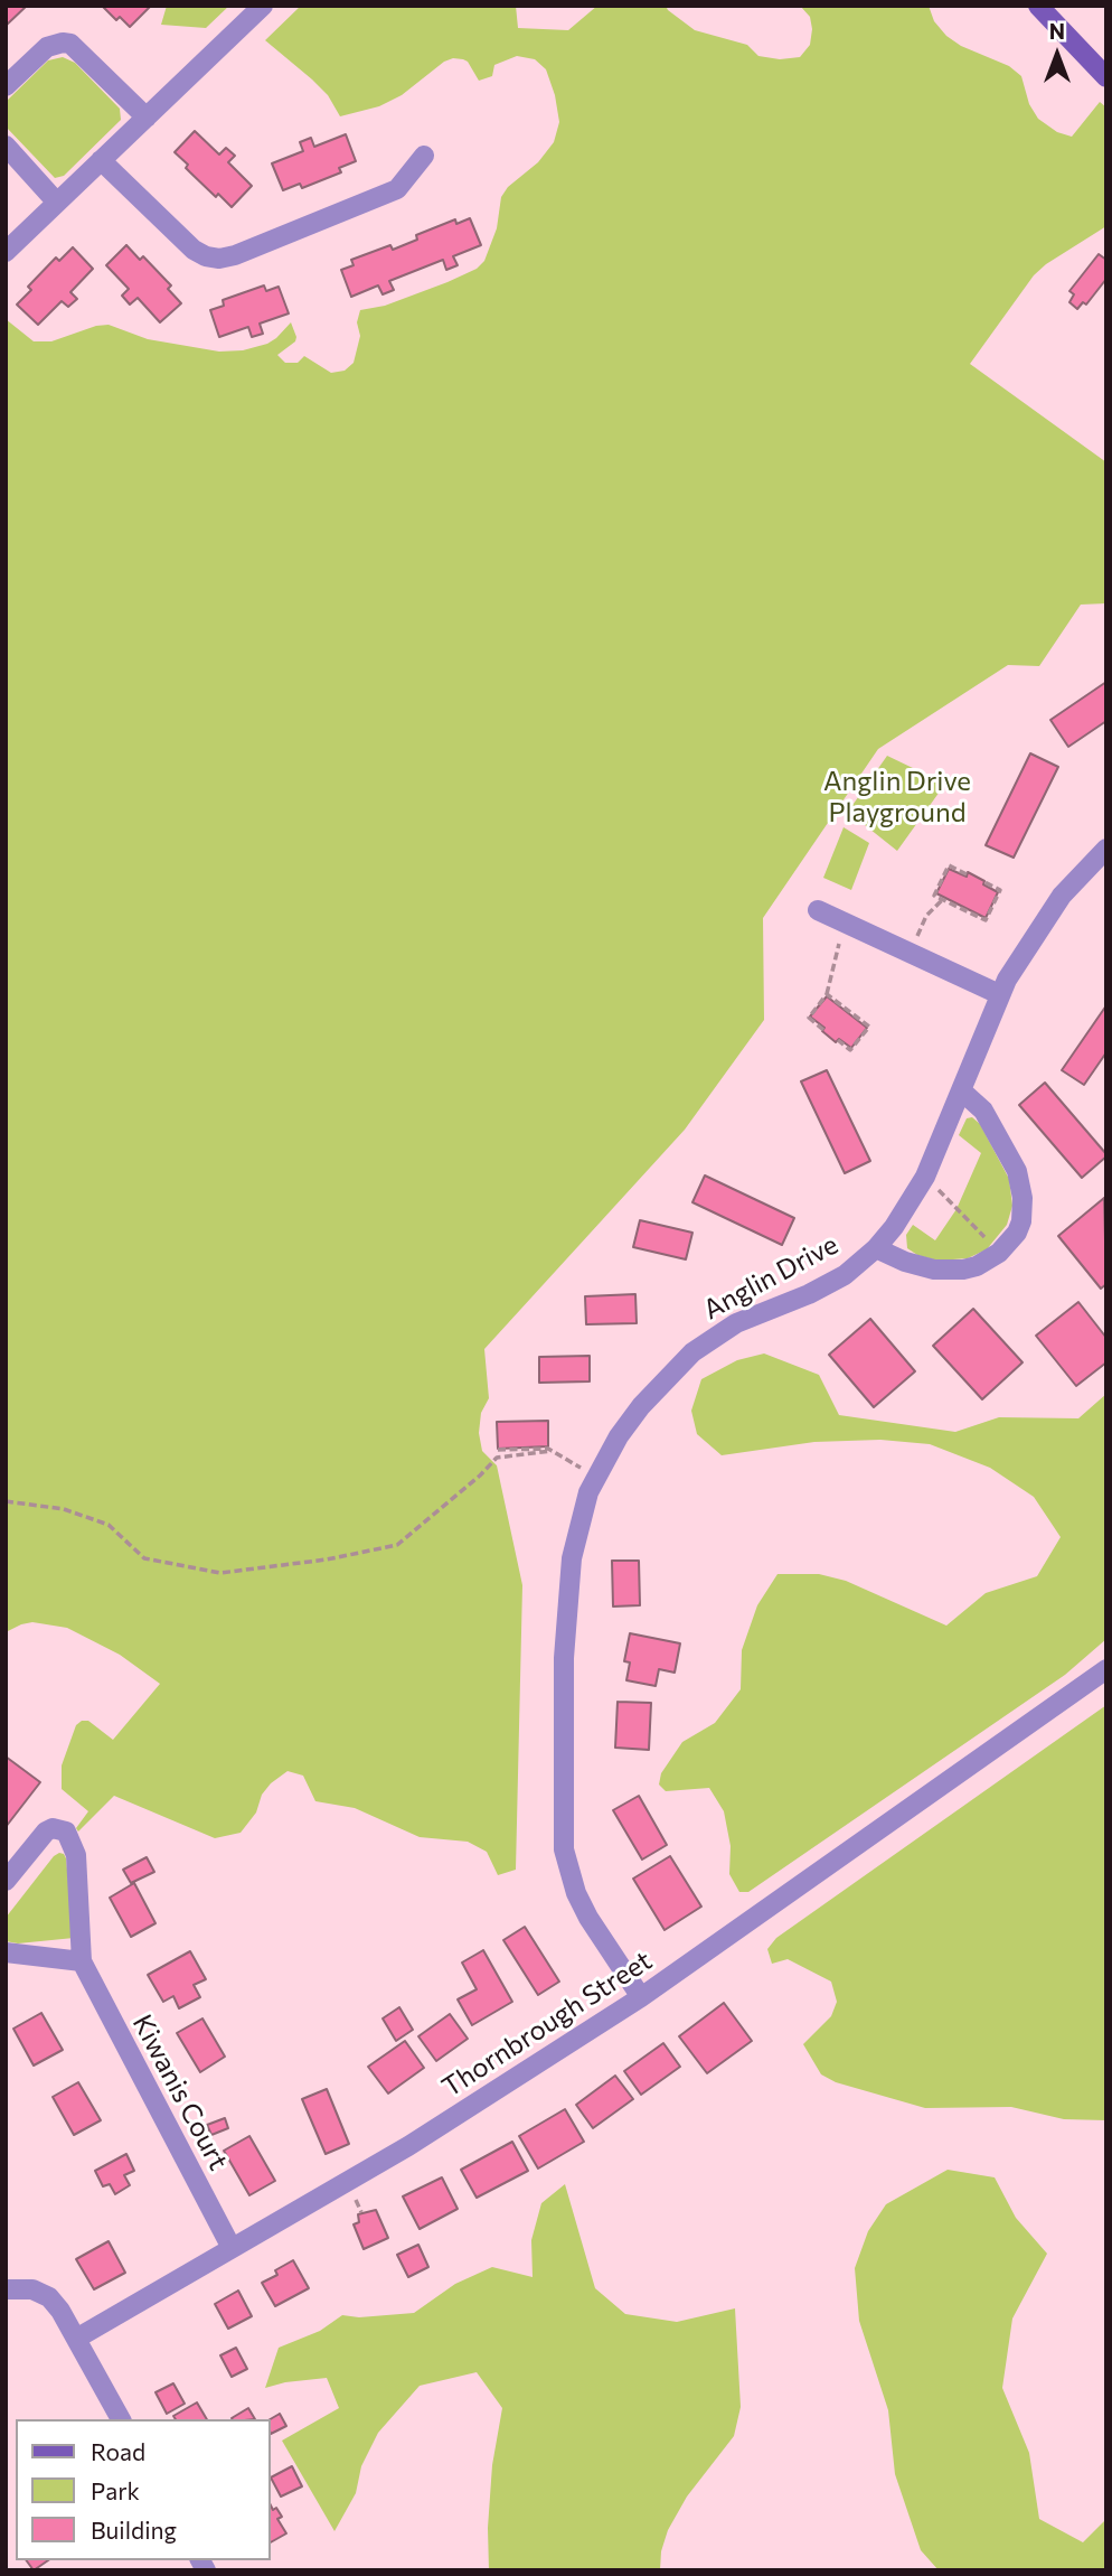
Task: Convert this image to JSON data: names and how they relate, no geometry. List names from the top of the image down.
{
  "streets": {
    "street": ["Anglin Drive", "Thornbrough Street", "Kiwanis Court"]
  },
  "crossings": [
    ["Anglin Drive", "Thornbrough Street"],
    ["Thornbrough Street", "Kiwanis Court"]
  ],
  "parks": ["Anglin Drive Playground"],
  "legend": ["Road", "Park", "Building"],
  "north": "top"
}
